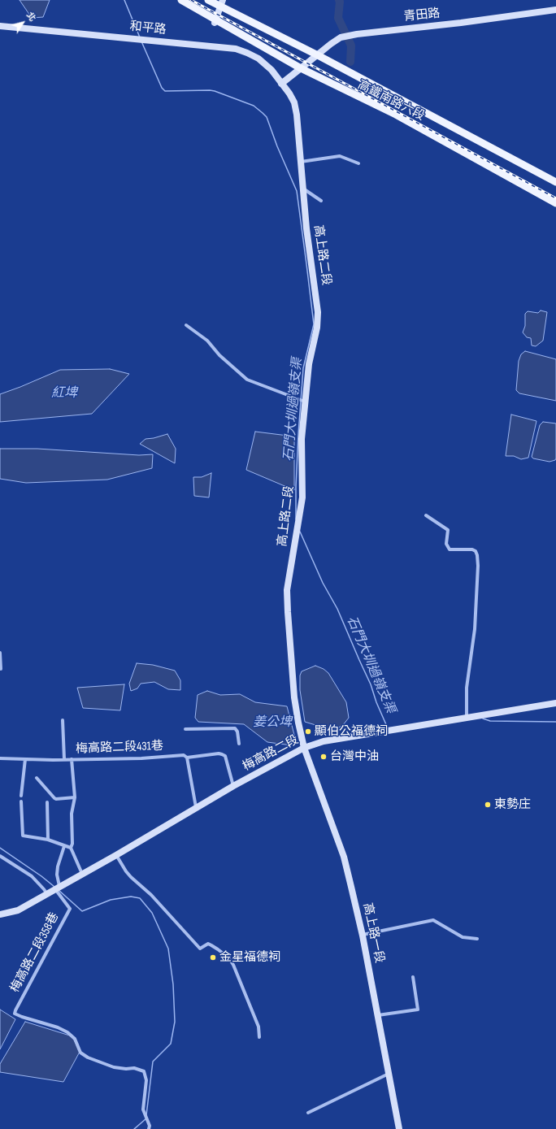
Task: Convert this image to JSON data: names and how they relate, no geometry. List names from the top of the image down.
{
  "streets": {
    "main road": ["高鐵南路六段"],
    "street": [
      "青田路",
      "和平路",
      "高上路二段",
      "梅高路二段431巷",
      "梅高路二段",
      "高上路一段",
      "梅高路二段358巷"
    ]
  },
  "crossings": [
    ["青田路", "高鐵南路六段"],
    ["和平路", "高上路二段"],
    ["高上路二段", "梅高路二段"],
    ["高上路二段", "高上路一段"],
    ["梅高路二段431巷", "梅高路二段"],
    ["梅高路二段", "高上路一段"],
    ["梅高路二段", "梅高路二段358巷"]
  ],
  "water": ["紅埤", "石門大圳過嶺支渠", "姜公埤"],
  "places": [
    "顯伯公福德祠",
    "台灣中油",
    "東勢庄",
    "金星福德祠"
  ],
  "north": "top right"
}
